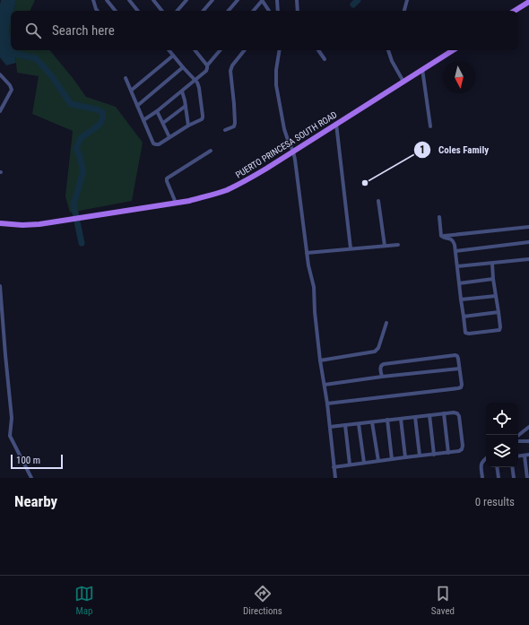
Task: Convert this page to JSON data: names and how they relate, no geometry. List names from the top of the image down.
{
  "streets": {
    "main road": ["PUERTO PRINCESA SOUTH ROAD"]
  },
  "places": ["Coles Family"],
  "scale_bar": "100 m",
  "north": "bottom",
  "page": {
    "search": "Search here",
    "scale": "100 m",
    "heading": ["Nearby", "0 results"],
    "nav": ["Map", "Directions", "Saved"]
  }
}
